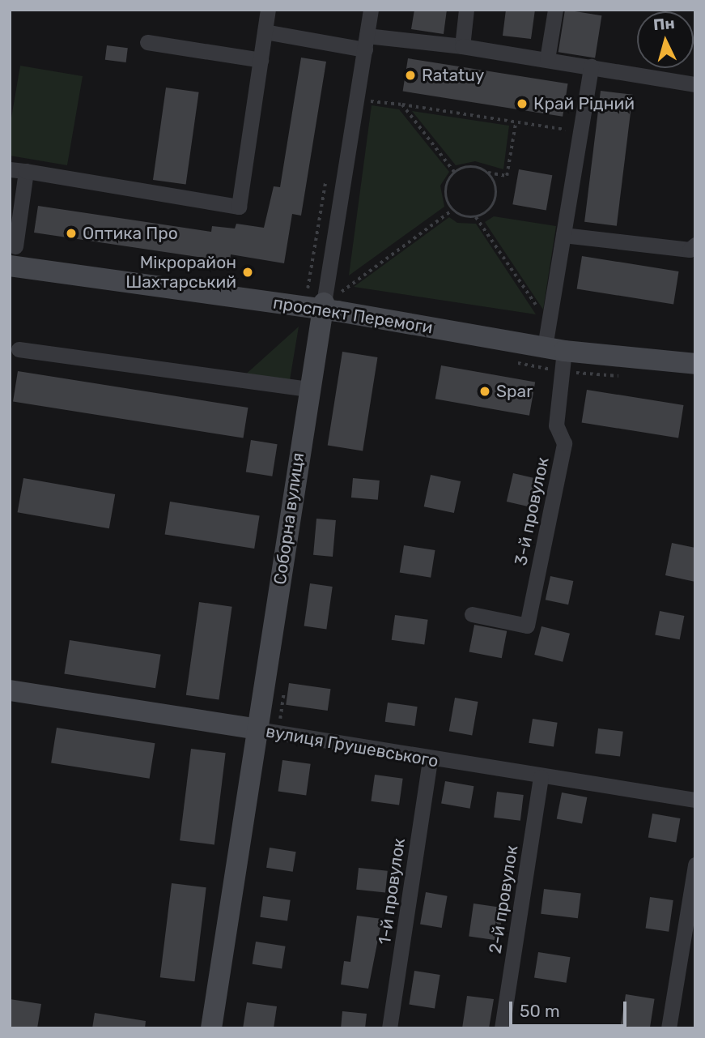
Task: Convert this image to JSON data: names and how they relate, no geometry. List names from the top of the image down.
{
  "streets": {
    "street": [
      "проспект Перемоги",
      "3-й провулок",
      "Соборна вулиця",
      "вулиця Грушевського",
      "1-й провулок",
      "2-й провулок"
    ]
  },
  "crossings": [
    ["проспект Перемоги", "3-й провулок"],
    ["проспект Перемоги", "Соборна вулиця"],
    ["Соборна вулиця", "вулиця Грушевського"],
    ["вулиця Грушевського", "1-й провулок"],
    ["вулиця Грушевського", "2-й провулок"]
  ],
  "places": [
    "Ratatuy",
    "Край Рідний",
    "Оптика Про",
    "Мікрорайон Шахтарський",
    "Spar"
  ],
  "scale_bar": "50 m",
  "north": "top"
}
